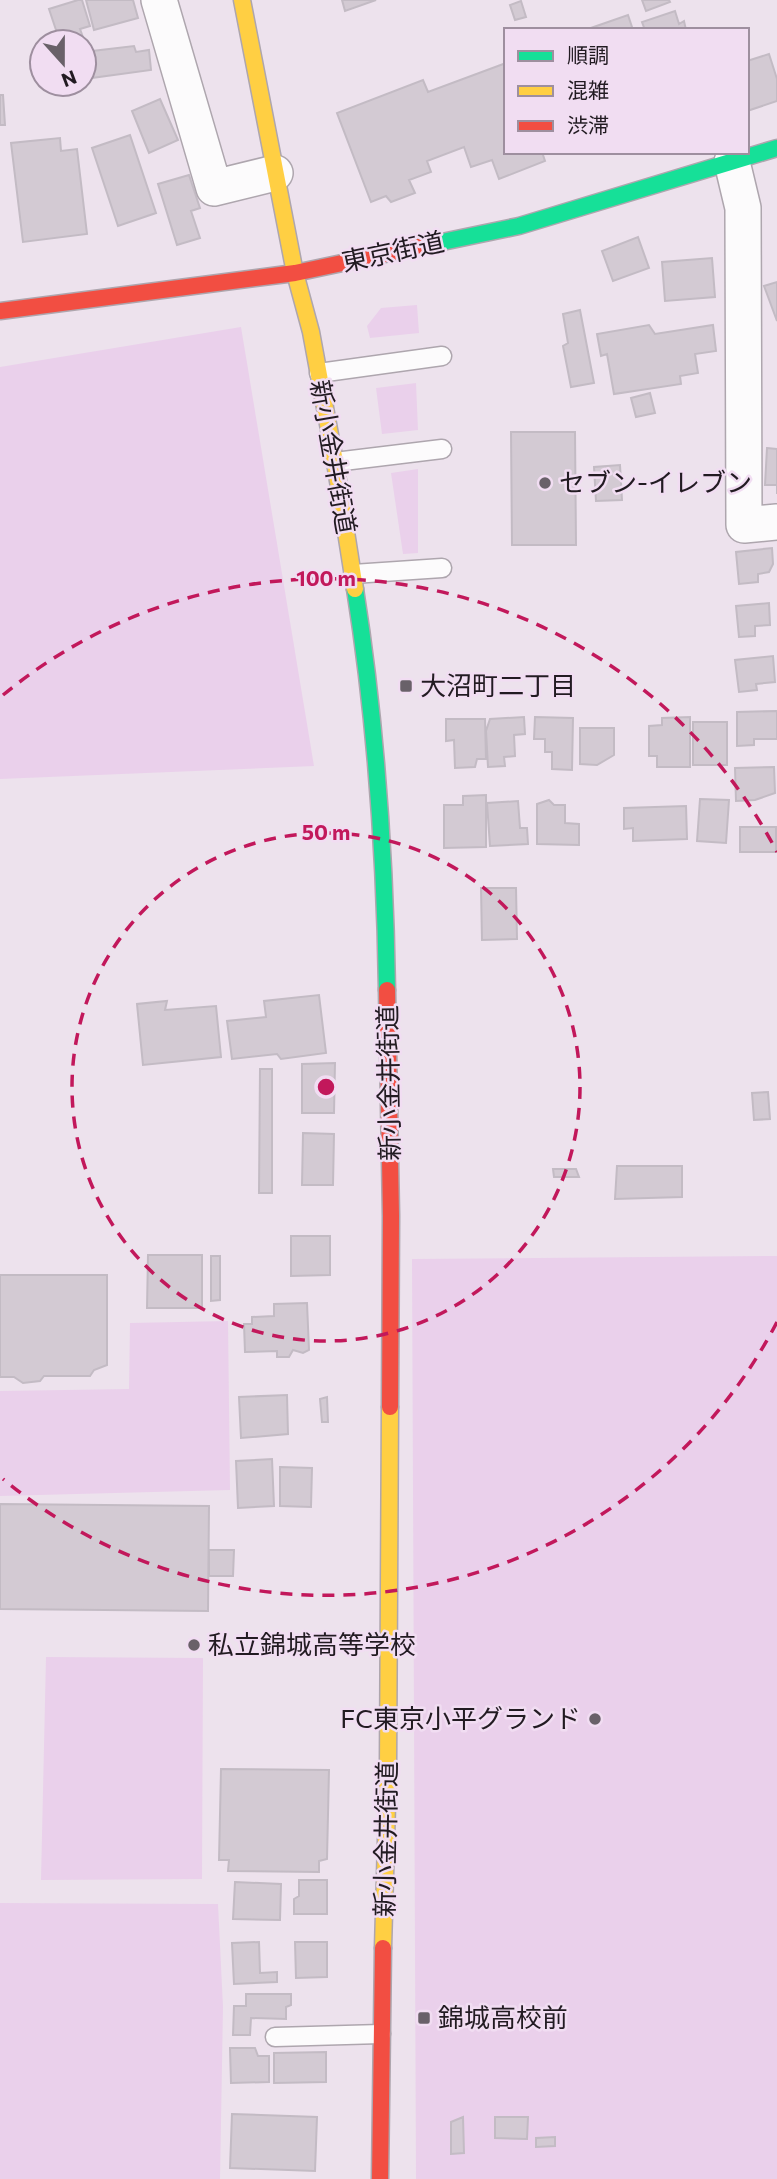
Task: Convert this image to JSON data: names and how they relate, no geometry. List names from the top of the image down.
{
  "streets": {
    "main road": ["東京街道", "新小金井街道"]
  },
  "crossings": [
    ["東京街道", "新小金井街道"]
  ],
  "places": {
    "other": ["セブン-イレブン", "私立錦城高等学校", "FC東京小平グランド"],
    "transit": ["大沼町二丁目", "錦城高校前"]
  },
  "legend": ["順調", "混雑", "渋滞"],
  "north": "bottom",
  "rings": ["100 m", "50 m"]
}
